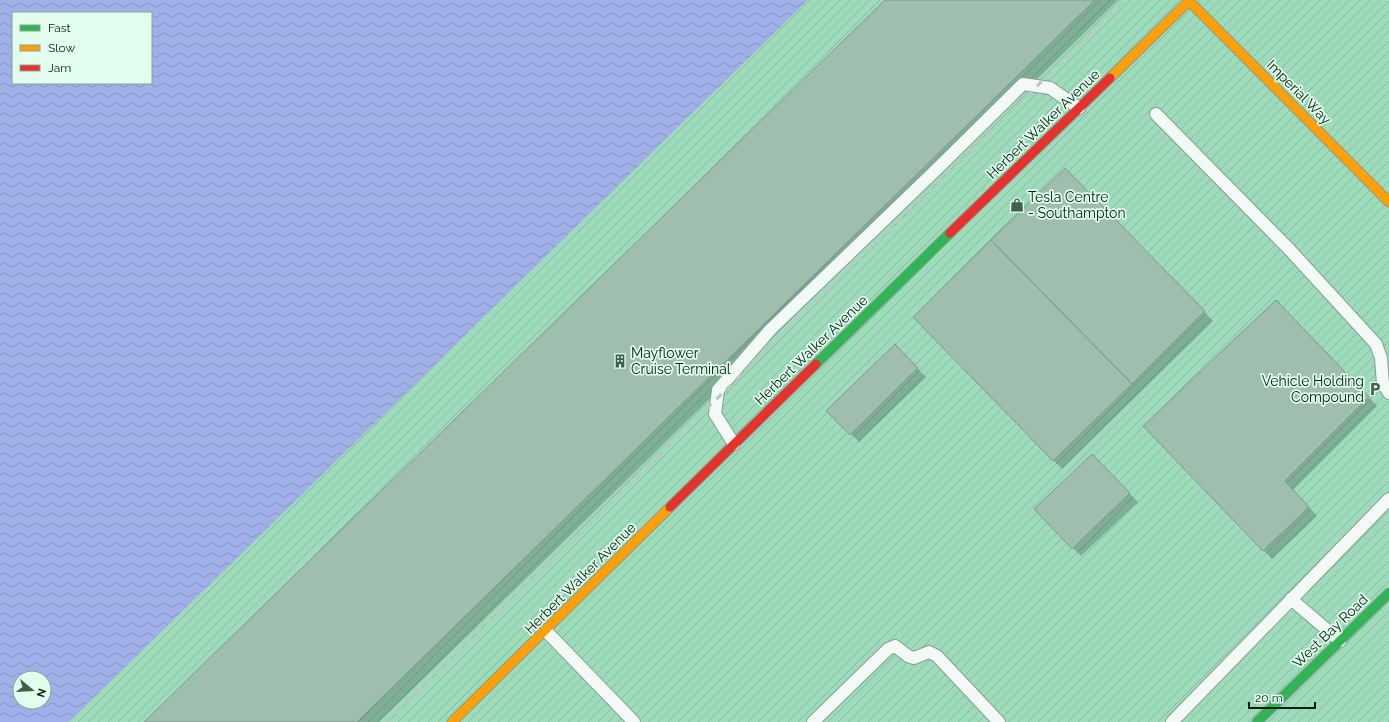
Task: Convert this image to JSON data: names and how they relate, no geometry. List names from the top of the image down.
{
  "streets": {
    "street": ["Imperial Way", "Herbert Walker Avenue", "West Bay Road"]
  },
  "crossings": [
    ["Imperial Way", "Herbert Walker Avenue"]
  ],
  "places": {
    "shop": ["Tesla Centre - Southampton"],
    "building": ["Mayflower Cruise Terminal"],
    "parking": ["Vehicle Holding Compound"]
  },
  "legend": ["Fast", "Slow", "Jam"],
  "scale_bar": "20 m",
  "north": "right"
}
